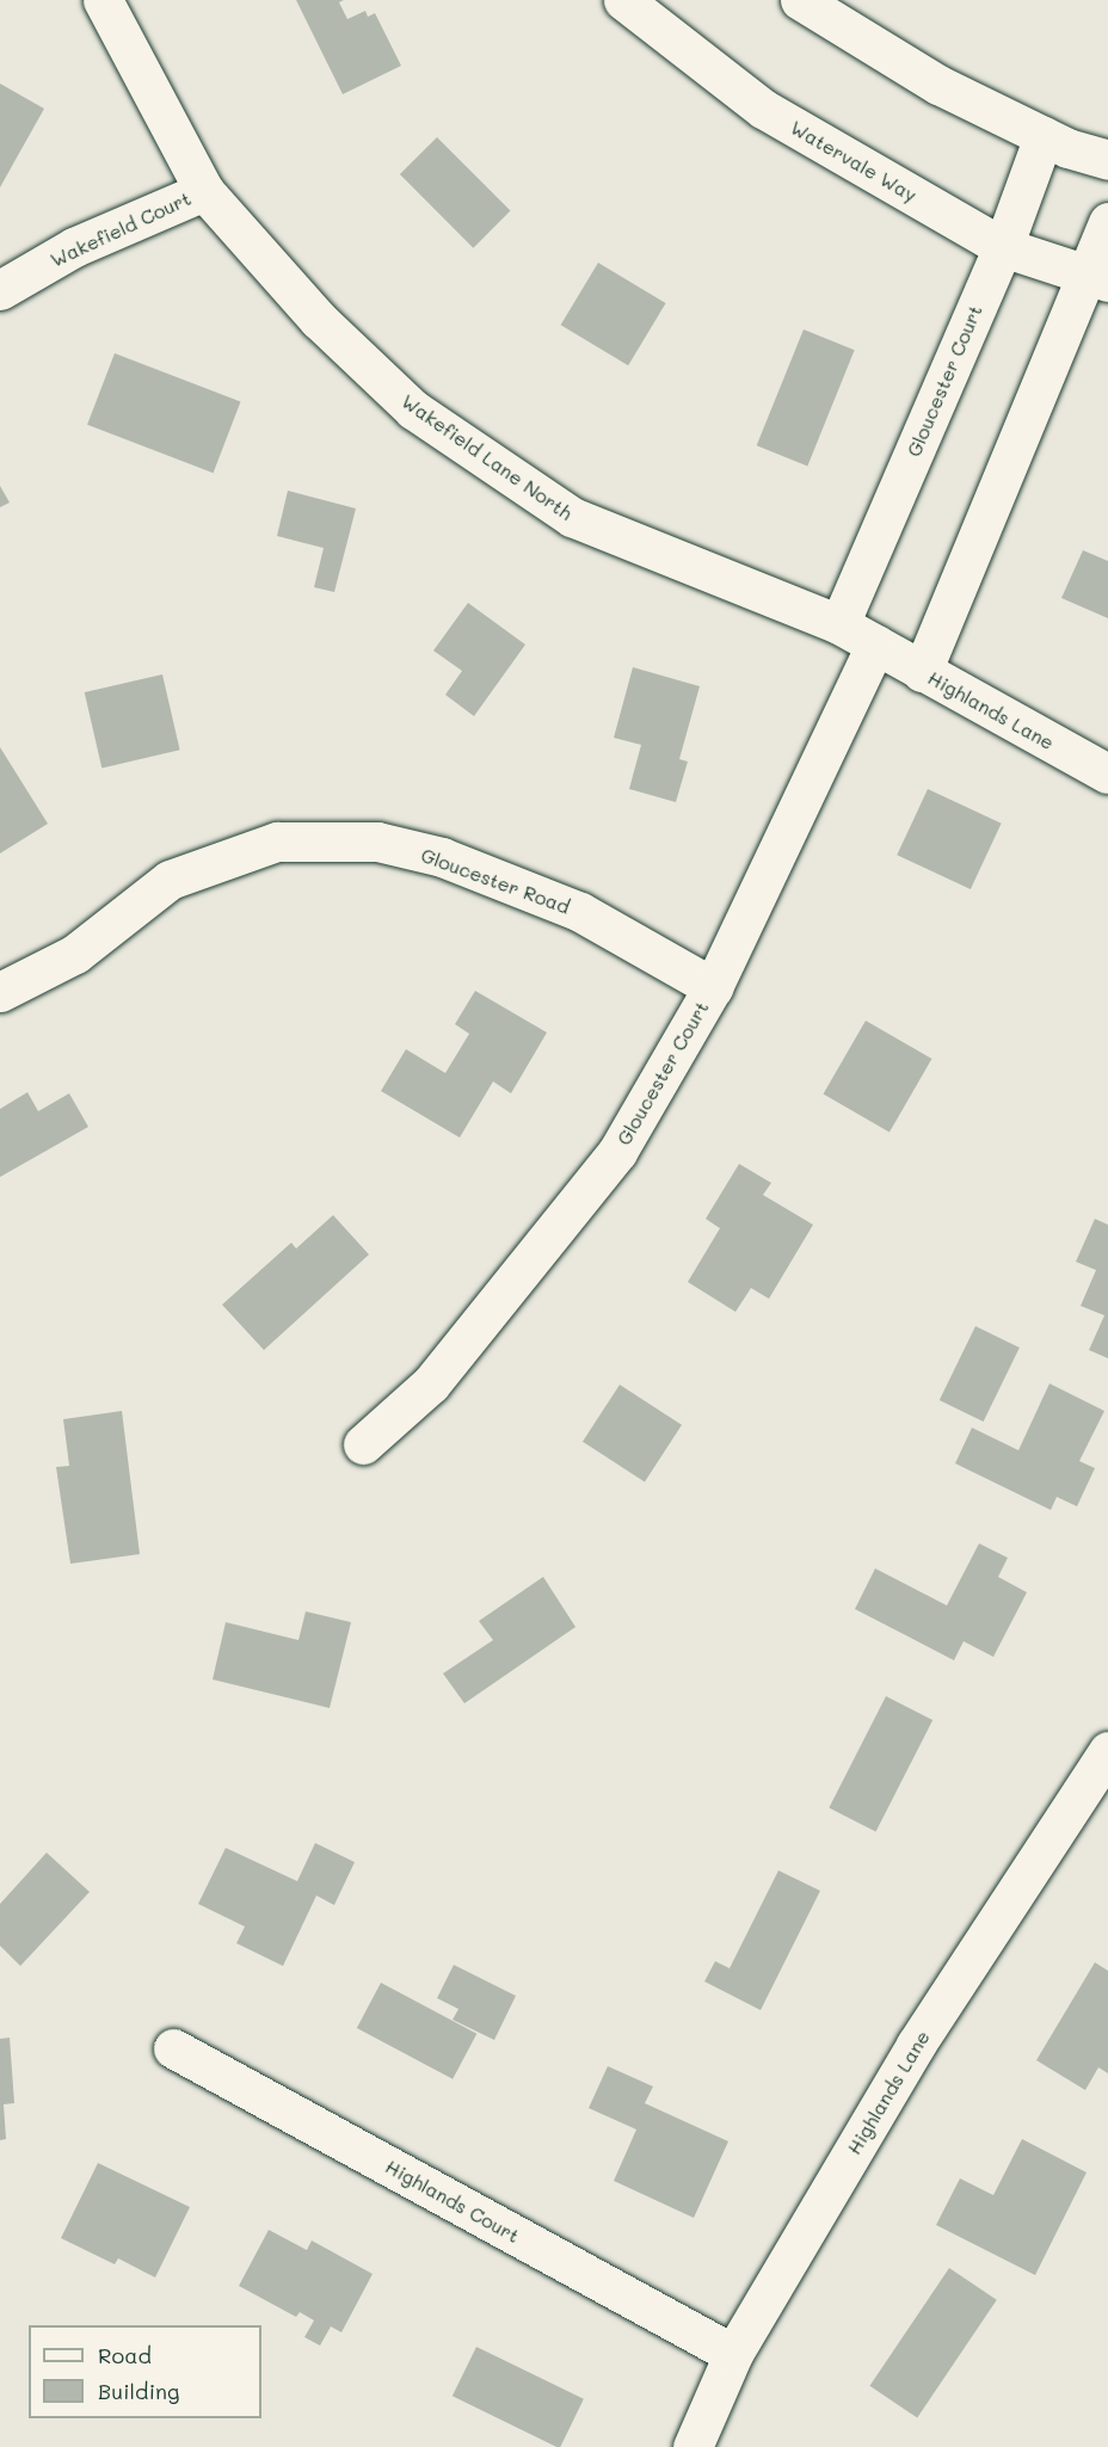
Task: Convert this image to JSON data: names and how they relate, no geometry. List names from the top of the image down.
{
  "streets": {
    "street": [
      "Watervale Way",
      "Wakefield Court",
      "Gloucester Court",
      "Wakefield Lane North",
      "Highlands Lane",
      "Gloucester Road",
      "Highlands Court"
    ]
  },
  "crossings": [
    ["Watervale Way", "Gloucester Court"],
    ["Wakefield Court", "Wakefield Lane North"],
    ["Gloucester Court", "Wakefield Lane North"],
    ["Gloucester Court", "Highlands Lane"],
    ["Gloucester Court", "Gloucester Road"],
    ["Wakefield Lane North", "Highlands Lane"],
    ["Highlands Lane", "Highlands Court"]
  ],
  "legend": ["Road", "Building"]
}
